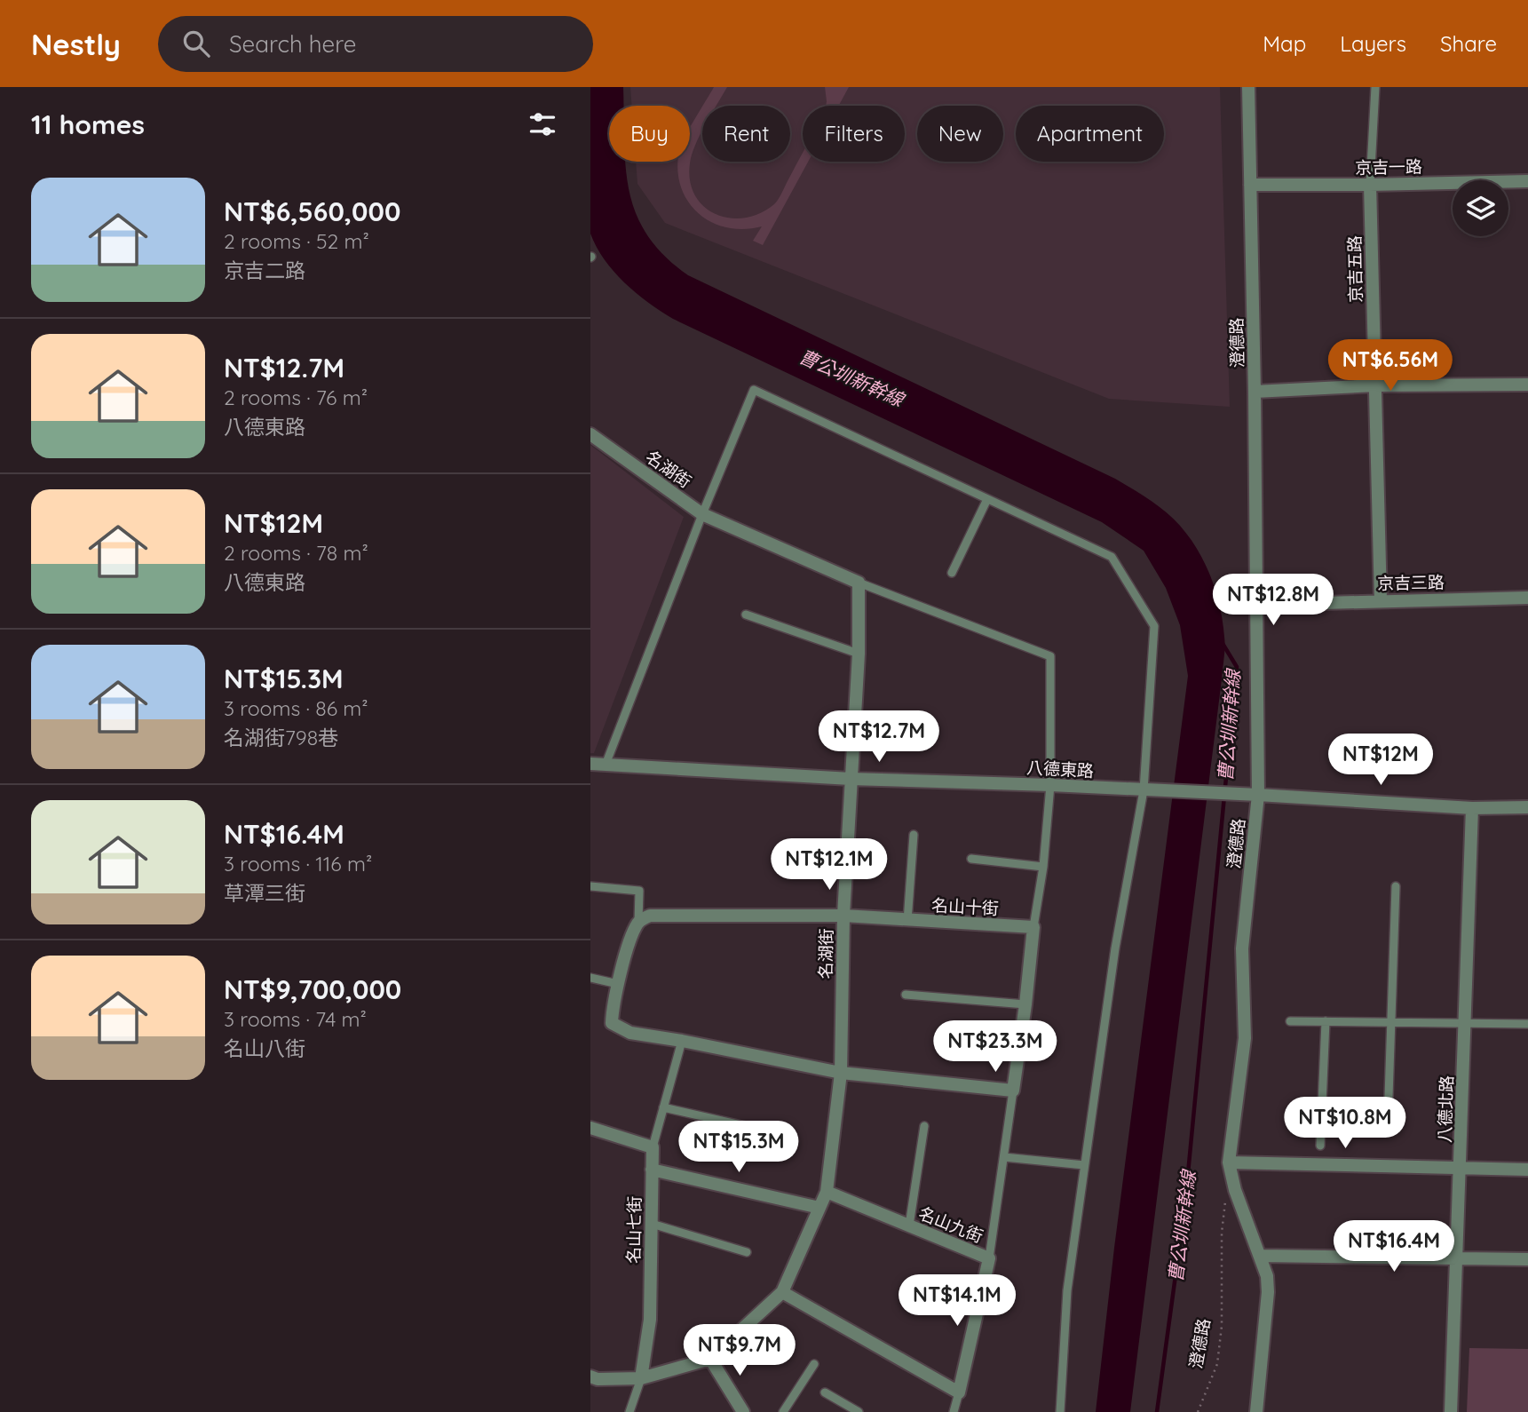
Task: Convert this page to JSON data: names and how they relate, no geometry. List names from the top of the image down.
{
  "streets": {
    "street": [
      "京吉一路",
      "京吉五路",
      "澄德路",
      "名湖街",
      "京吉三路",
      "八德東路",
      "名山十街",
      "八德北路",
      "名山九街",
      "名山七街"
    ]
  },
  "crossings": [
    ["京吉一路", "京吉五路"],
    ["京吉一路", "澄德路"],
    ["京吉五路", "京吉三路"],
    ["澄德路", "京吉三路"],
    ["澄德路", "八德東路"],
    ["名湖街", "八德東路"],
    ["名湖街", "名山十街"],
    ["名湖街", "名山九街"],
    ["名湖街", "名山七街"],
    ["八德東路", "八德北路"]
  ],
  "water": ["曹公圳新幹線"],
  "page": {
    "header": "Nestly",
    "search": "Search here",
    "nav": ["Map", "Layers", "Share"],
    "heading": "11 homes",
    "chip": [
      "Buy",
      "Rent",
      "Filters",
      "New",
      "Apartment"
    ],
    "list": [
      {
        "name": "NT$6,560,000",
        "note": "2 rooms · 52 m² · 京吉二路"
      },
      {
        "name": "NT$12.7M",
        "note": "2 rooms · 76 m² · 八德東路"
      },
      {
        "name": "NT$12M",
        "note": "2 rooms · 78 m² · 八德東路"
      },
      {
        "name": "NT$15.3M",
        "note": "3 rooms · 86 m² · 名湖街798巷"
      },
      {
        "name": "NT$16.4M",
        "note": "3 rooms · 116 m² · 草潭三街"
      },
      {
        "name": "NT$9,700,000",
        "note": "3 rooms · 74 m² · 名山八街"
      }
    ],
    "price": [
      "NT$6.56M",
      "NT$12.8M",
      "NT$12.7M",
      "NT$12M",
      "NT$12.1M",
      "NT$23.3M",
      "NT$10.8M",
      "NT$15.3M",
      "NT$16.4M",
      "NT$14.1M",
      "NT$9.7M"
    ]
  }
}
